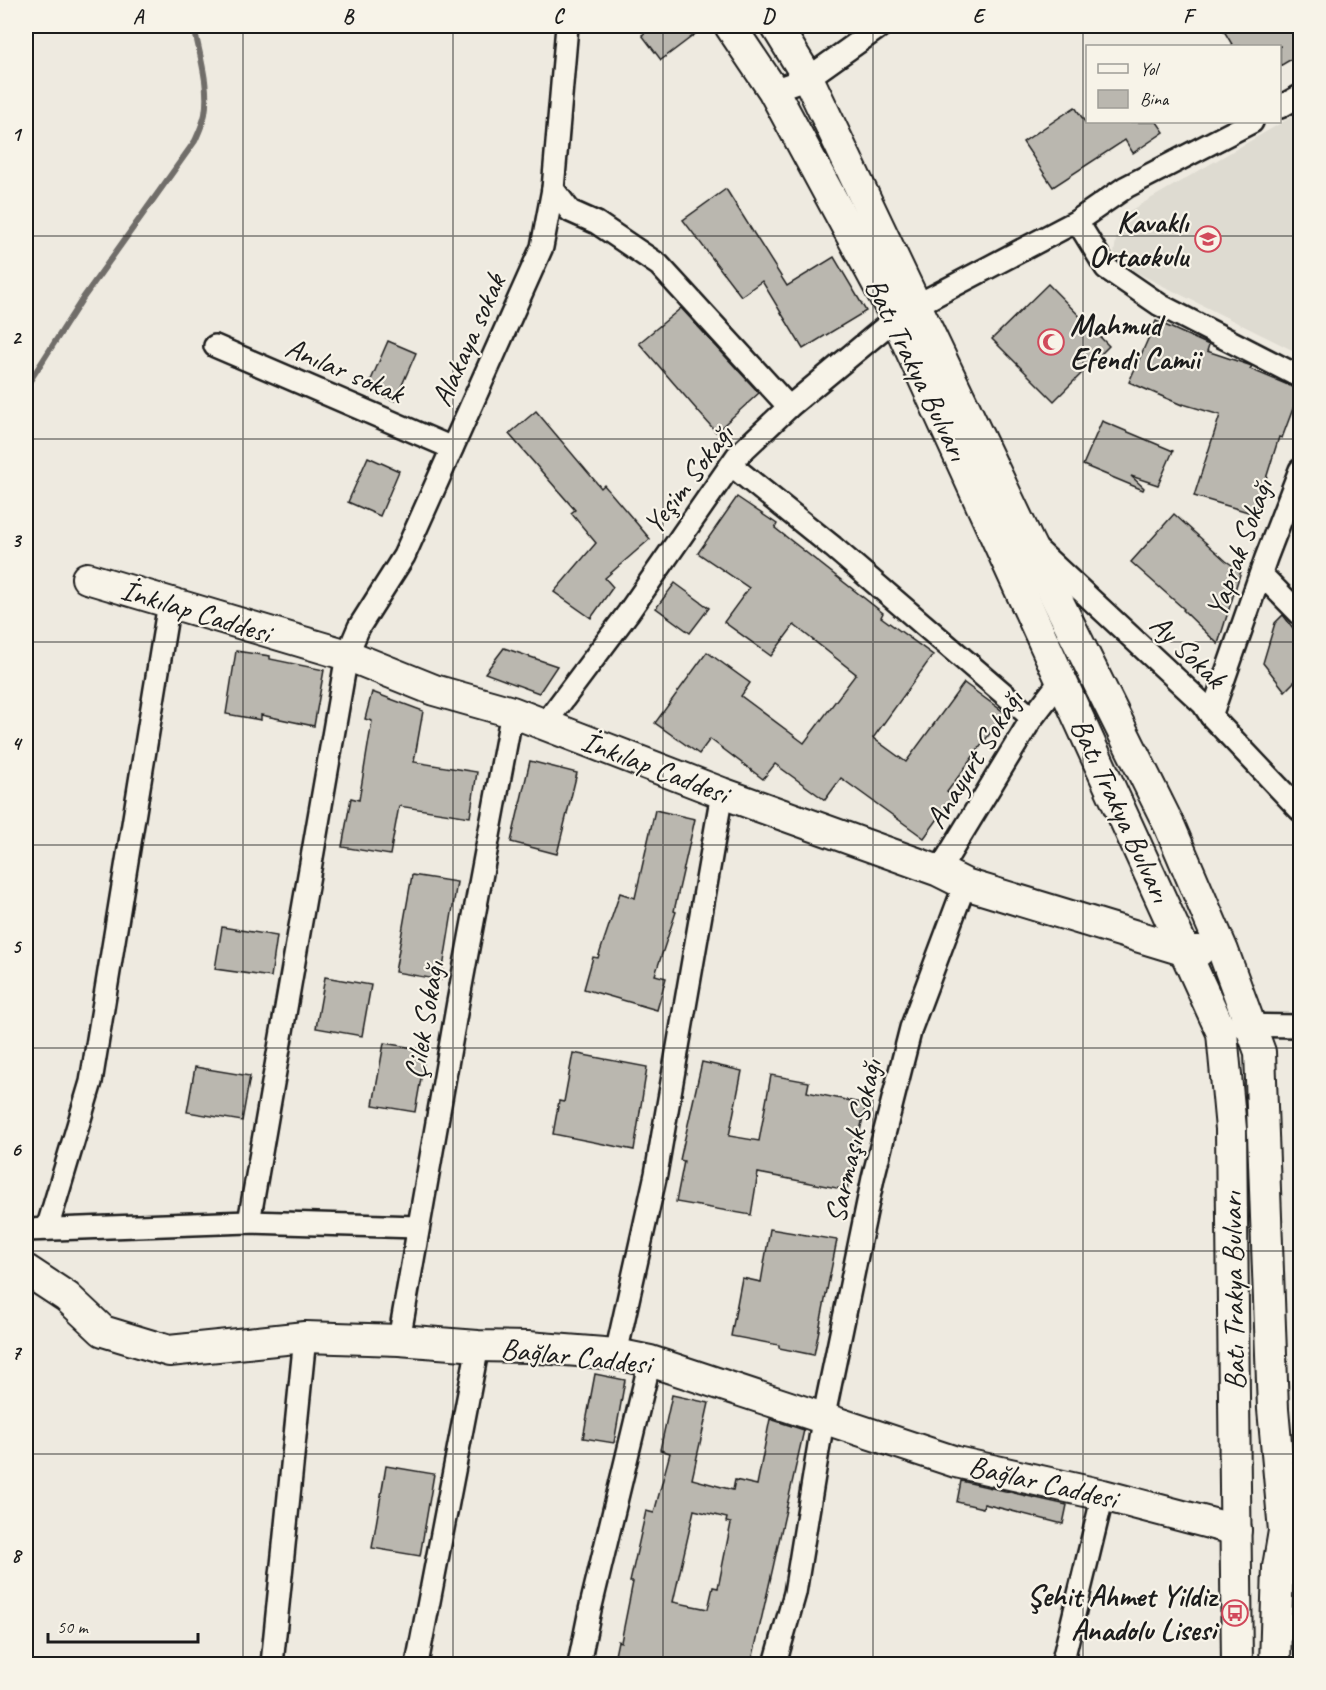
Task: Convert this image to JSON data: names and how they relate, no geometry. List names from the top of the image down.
{
  "streets": {
    "main road": ["Batı Trakya Bulvarı", "İnkılap Caddesi", "Bağlar Caddesi"],
    "street": [
      "Alakaya sokak",
      "Anılar sokak",
      "Yeşim Sokağı",
      "Yaprak Sokağı",
      "Ay Sokak",
      "Anayurt Sokağı",
      "Çilek Sokağı",
      "Sarmaşık Sokağı"
    ]
  },
  "crossings": [
    ["Alakaya sokak", "Anılar sokak"],
    ["Alakaya sokak", "İnkılap Caddesi"],
    ["Batı Trakya Bulvarı", "Yeşim Sokağı"],
    ["Batı Trakya Bulvarı", "İnkılap Caddesi"],
    ["Batı Trakya Bulvarı", "Ay Sokak"],
    ["Batı Trakya Bulvarı", "Anayurt Sokağı"],
    ["Batı Trakya Bulvarı", "Bağlar Caddesi"],
    ["Yeşim Sokağı", "İnkılap Caddesi"],
    ["Yaprak Sokağı", "Ay Sokak"],
    ["İnkılap Caddesi", "Anayurt Sokağı"],
    ["İnkılap Caddesi", "Çilek Sokağı"],
    ["İnkılap Caddesi", "Sarmaşık Sokağı"],
    ["Anayurt Sokağı", "Sarmaşık Sokağı"],
    ["Çilek Sokağı", "Bağlar Caddesi"],
    ["Sarmaşık Sokağı", "Bağlar Caddesi"]
  ],
  "places": {
    "school or university": ["Kavaklı Ortaokulu"],
    "mosque": ["Mahmud Efendi Camii"],
    "bus stop": ["Şehit Ahmet Yildiz Anadolu Lisesi"]
  },
  "legend": ["Yol", "Bina"],
  "scale_bar": "50 m",
  "grid": {
    "columns": [
      "A",
      "B",
      "C",
      "D",
      "E",
      "F"
    ],
    "rows": [
      "1",
      "2",
      "3",
      "4",
      "5",
      "6",
      "7",
      "8"
    ]
  }
}
